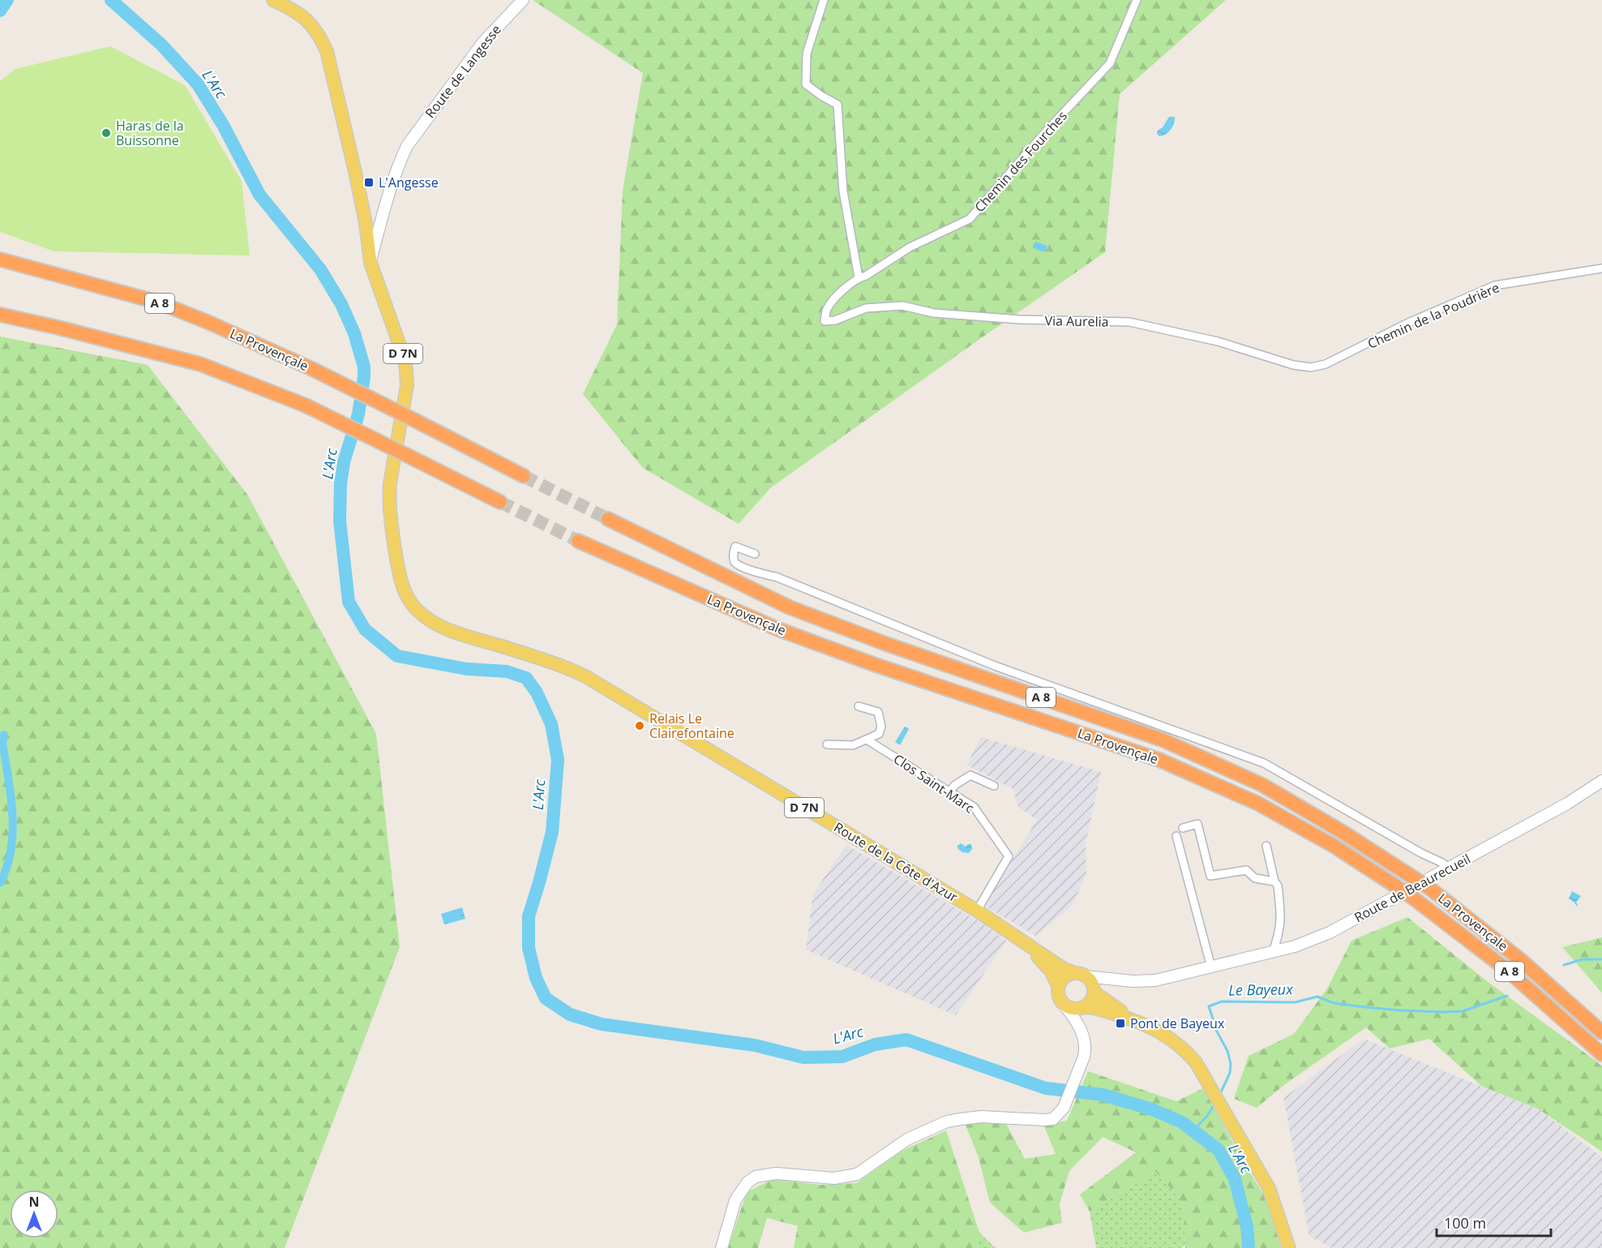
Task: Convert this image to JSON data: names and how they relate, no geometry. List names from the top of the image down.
{
  "streets": {
    "highway": ["A 8", "La Provençale"],
    "main road": ["D 7N", "Route de la Côte d'Azur"],
    "street": [
      "Route de Langesse",
      "Chemin des Fourches",
      "Chemin de la Poudrière",
      "Via Aurelia",
      "Clos Saint-Marc",
      "Route de Beaurecueil"
    ]
  },
  "crossings": [
    ["Route de Langesse", "Route de la Côte d'Azur"],
    ["Chemin des Fourches", "Via Aurelia"],
    ["Chemin de la Poudrière", "Via Aurelia"],
    ["Clos Saint-Marc", "Route de la Côte d'Azur"],
    ["Route de la Côte d'Azur", "Route de Beaurecueil"]
  ],
  "water": ["L'Arc", "Le Bayeux"],
  "places": {
    "other": ["Haras de la Buissonne", "Relais Le Clairefontaine"],
    "transit": ["L'Angesse", "Pont de Bayeux"]
  },
  "scale_bar": "100 m",
  "north": "top"
}
